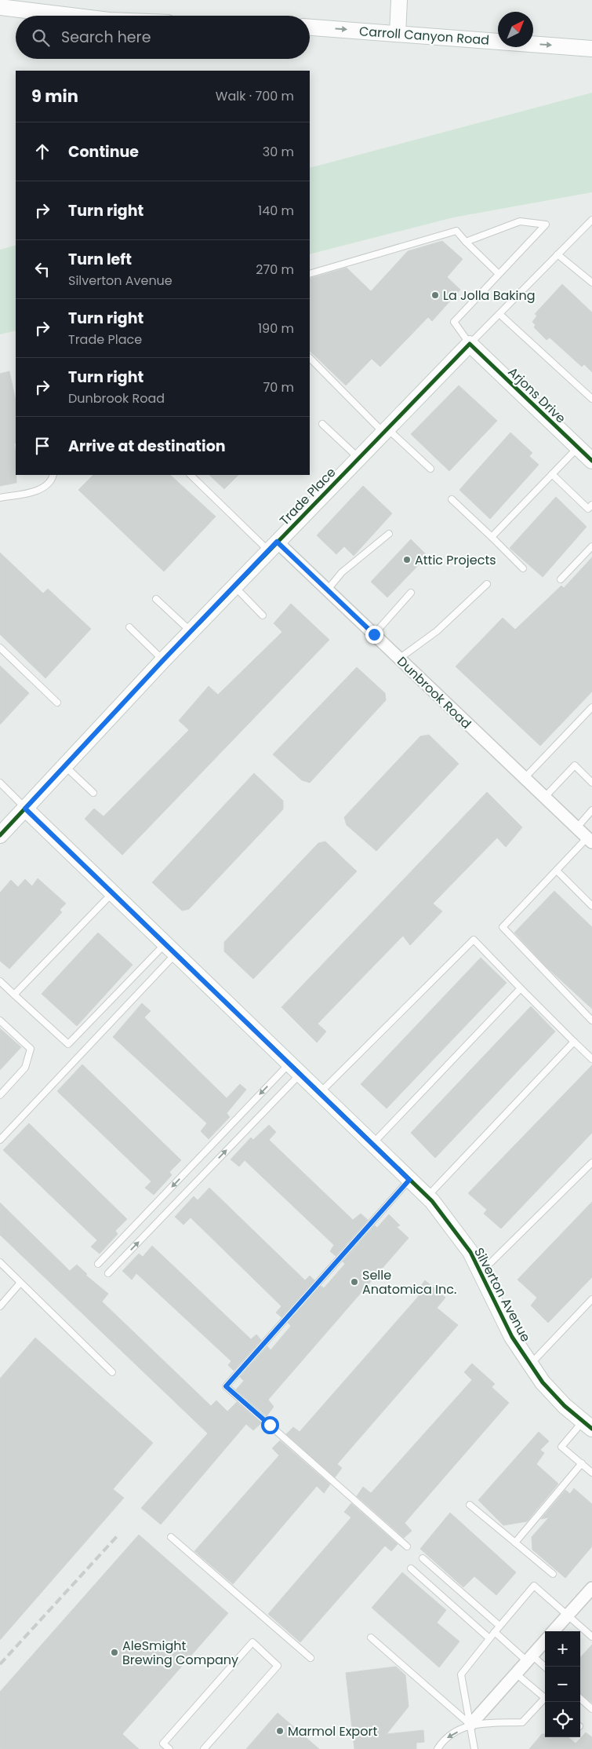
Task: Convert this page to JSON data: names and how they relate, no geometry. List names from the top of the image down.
{
  "streets": {
    "street": [
      "Carroll Canyon Road",
      "Arjons Drive",
      "Trade Place",
      "Dunbrook Road",
      "Silverton Avenue"
    ]
  },
  "crossings": [
    ["Arjons Drive", "Trade Place"],
    ["Trade Place", "Dunbrook Road"],
    ["Trade Place", "Silverton Avenue"]
  ],
  "one_way": ["Carroll Canyon Road"],
  "places": [
    "La Jolla Baking",
    "Attic Projects",
    "Selle Anatomica Inc.",
    "AleSmight Brewing Company",
    "Marmol Export"
  ],
  "north": "top right",
  "page": {
    "search": "Search here",
    "heading": ["9 min", "Walk · 700 m"],
    "list": [
      ["Continue", "30 m"],
      ["Turn right", "140 m"],
      ["Turn left", "Silverton Avenue", "270 m"],
      ["Turn right", "Trade Place", "190 m"],
      ["Turn right", "Dunbrook Road", "70 m"],
      "Arrive at destination"
    ],
    "map_buttons": ["+", "−"]
  }
}
